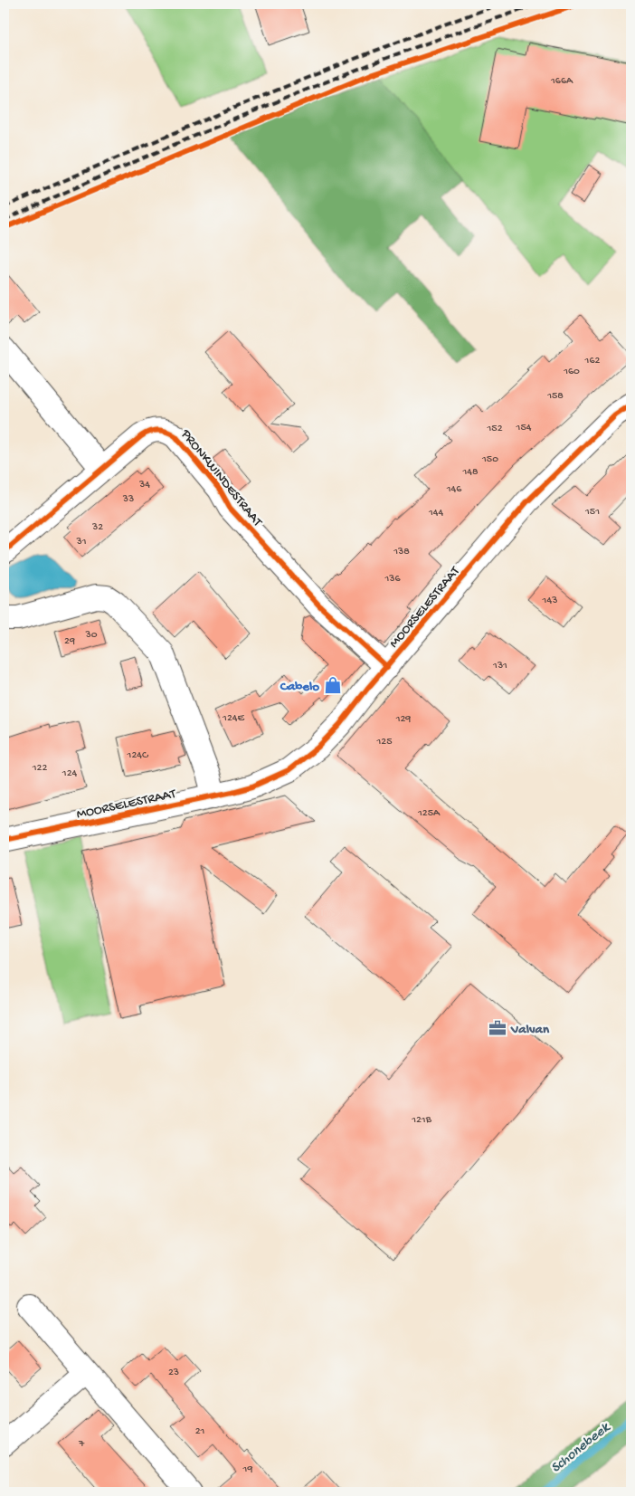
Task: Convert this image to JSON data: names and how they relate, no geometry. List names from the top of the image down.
{
  "streets": {
    "street": ["PRONKWINDESTRAAT", "MOORSELESTRAAT"]
  },
  "crossings": [
    ["PRONKWINDESTRAAT", "MOORSELESTRAAT"]
  ],
  "water": ["Schonebeek"],
  "places": {
    "shop": ["Cabelo"],
    "office": ["Valvan"]
  },
  "house_numbers": [
    "166A",
    "162",
    "160",
    "158",
    "154",
    "152",
    "150",
    "148",
    "34",
    "146",
    "33",
    "151",
    "144",
    "32",
    "31",
    "138",
    "136",
    "143",
    "30",
    "29",
    "131",
    "124E",
    "129",
    "125",
    "124C",
    "122",
    "124",
    "125A",
    "121B",
    "23",
    "21",
    "7",
    "19"
  ]
}
